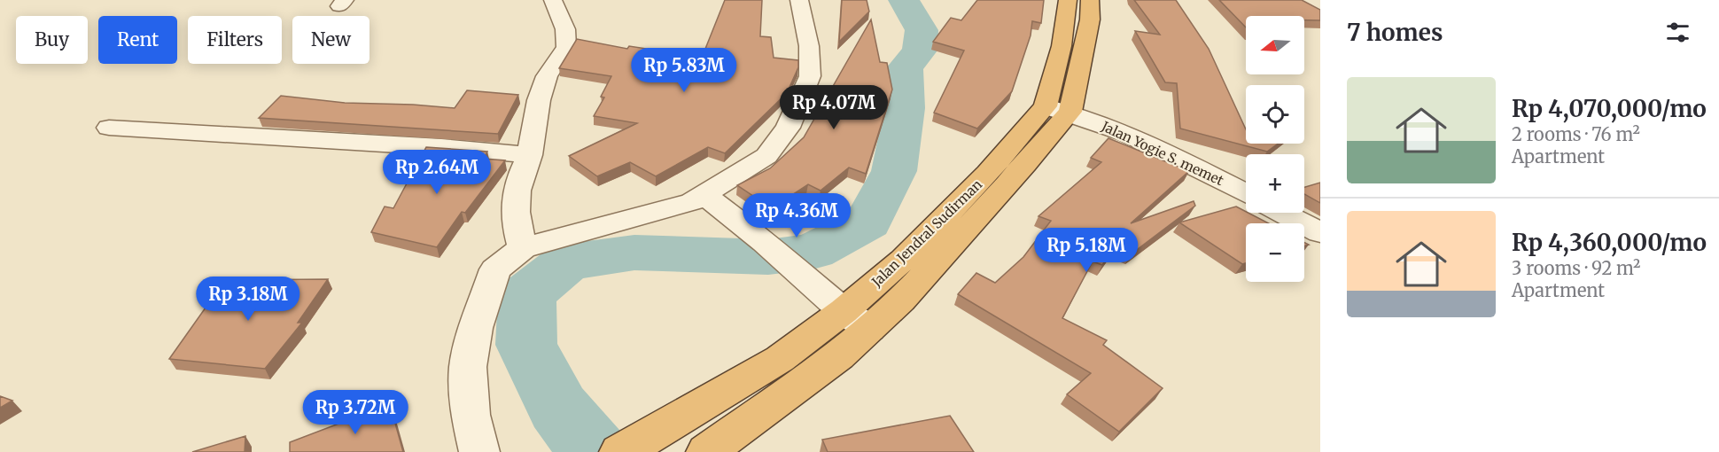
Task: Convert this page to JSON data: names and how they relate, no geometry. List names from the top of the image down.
{
  "streets": {
    "highway": ["Jalan Jendral Sudirman"],
    "street": ["Jalan Yogie S. memet"]
  },
  "crossings": [
    ["Jalan Yogie S. memet", "Jalan Jendral Sudirman"]
  ],
  "north": "left",
  "page": {
    "heading": "7 homes",
    "map_buttons": ["+", "−"],
    "chip": [
      "Buy",
      "Rent",
      "Filters",
      "New"
    ],
    "price": [
      "Rp 5.83M",
      "Rp 4.07M",
      "Rp 2.64M",
      "Rp 4.36M",
      "Rp 5.18M",
      "Rp 3.18M",
      "Rp 3.72M"
    ],
    "list": [
      {
        "name": "Rp 4,070,000/mo",
        "note": "2 rooms · 76 m² · Apartment"
      },
      {
        "name": "Rp 4,360,000/mo",
        "note": "3 rooms · 92 m² · Apartment"
      }
    ]
  }
}
